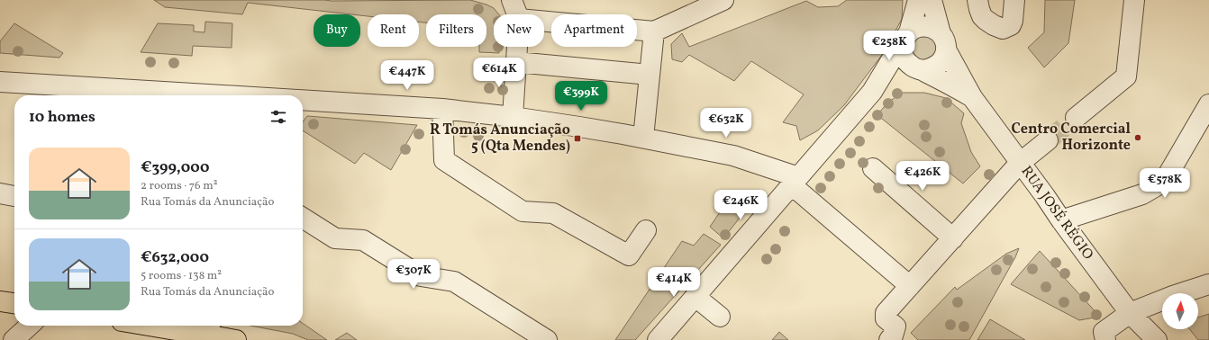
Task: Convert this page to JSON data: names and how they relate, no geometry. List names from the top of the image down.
{
  "streets": {
    "street": ["RUA JOSÉ RÉGIO"]
  },
  "places": {
    "other": ["Centro Comercial Horizonte"],
    "transit": ["R Tomás Anunciação 5 (Qta Mendes)"]
  },
  "north": "top",
  "page": {
    "chip": [
      "Buy",
      "Rent",
      "Filters",
      "New",
      "Apartment"
    ],
    "price": [
      "€258K",
      "€614K",
      "€447K",
      "€399K",
      "€632K",
      "€426K",
      "€578K",
      "€246K",
      "€307K",
      "€414K"
    ],
    "heading": "10 homes",
    "list": [
      {
        "name": "€399,000",
        "note": "2 rooms · 76 m² · Rua Tomás da Anunciação"
      },
      {
        "name": "€632,000",
        "note": "5 rooms · 138 m² · Rua Tomás da Anunciação"
      }
    ]
  }
}
